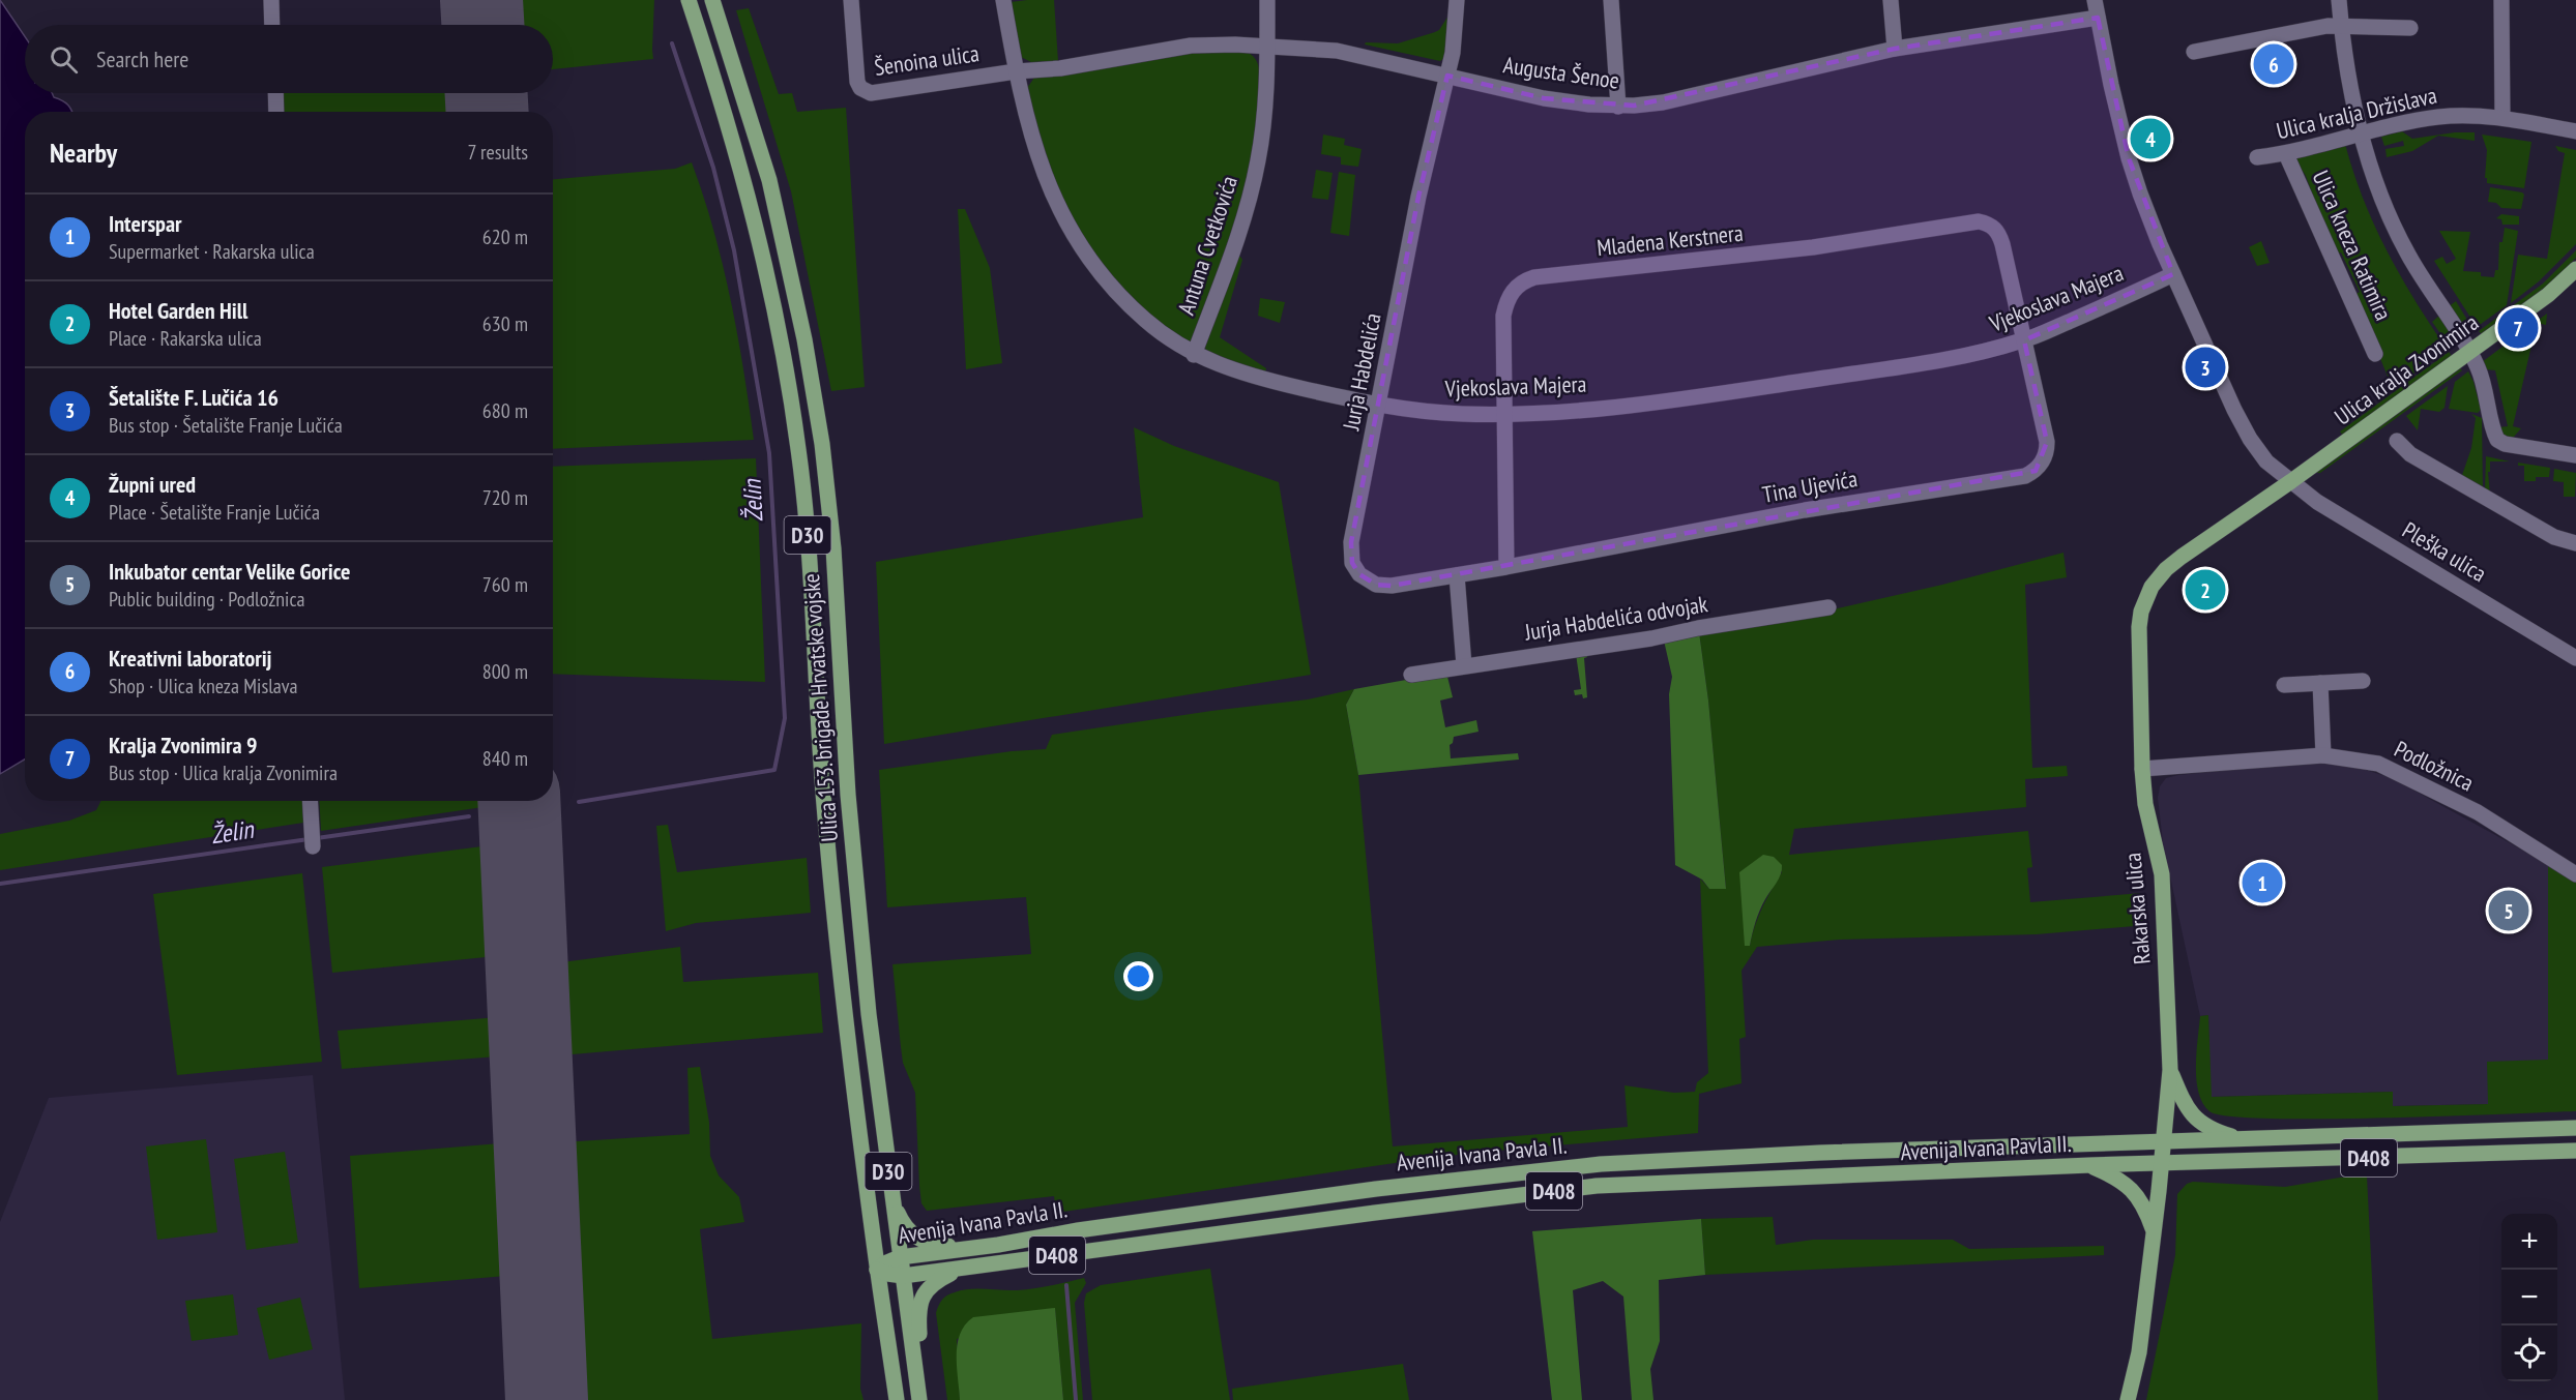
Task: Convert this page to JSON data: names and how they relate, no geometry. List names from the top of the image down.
{
  "streets": {
    "main road": [
      "Ulica kralja Zvonimira",
      "D30",
      "Ulica 153. brigade Hrvatske vojske",
      "Rakarska ulica",
      "Avenija Ivana Pavla II.",
      "D408"
    ],
    "street": [
      "Šenoina ulica",
      "Augusta Šenoe",
      "Ulica kralja Držislava",
      "Mladena Kerstnera",
      "Antuna Cvetkovića",
      "Ulica kneza Ratimira",
      "Vjekoslava Majera",
      "Jurja Habdelića",
      "Tina Ujevića",
      "Pleška ulica",
      "Jurja Habdelića odvojak",
      "Podložnica"
    ]
  },
  "crossings": [
    ["Šenoina ulica", "Augusta Šenoe"],
    ["Šenoina ulica", "Vjekoslava Majera"],
    ["Augusta Šenoe", "Antuna Cvetkovića"],
    ["Augusta Šenoe", "Vjekoslava Majera"],
    ["Augusta Šenoe", "Jurja Habdelića"],
    ["Augusta Šenoe", "Pleška ulica"],
    ["Ulica kralja Držislava", "Ulica kneza Ratimira"],
    ["Mladena Kerstnera", "Vjekoslava Majera"],
    ["Mladena Kerstnera", "Tina Ujevića"],
    ["Antuna Cvetkovića", "Vjekoslava Majera"],
    ["Vjekoslava Majera", "Jurja Habdelića"],
    ["Vjekoslava Majera", "Tina Ujevića"],
    ["Vjekoslava Majera", "Pleška ulica"],
    ["Ulica kralja Zvonimira", "Pleška ulica"],
    ["Ulica kralja Zvonimira", "Rakarska ulica"],
    ["Jurja Habdelića", "Tina Ujevića"],
    ["D30", "Ulica 153. brigade Hrvatske vojske"],
    ["D30", "Avenija Ivana Pavla II."],
    ["Pleška ulica", "Rakarska ulica"],
    ["Ulica 153. brigade Hrvatske vojske", "Avenija Ivana Pavla II."],
    ["Podložnica", "Rakarska ulica"],
    ["Rakarska ulica", "Avenija Ivana Pavla II."]
  ],
  "water": ["Želin"],
  "page": {
    "search": "Search here",
    "pins": [
      "6",
      "4",
      "7",
      "3",
      "2",
      "1",
      "5"
    ],
    "heading": ["Nearby", "7 results"],
    "list": [
      {
        "mark": "1",
        "name": "Interspar",
        "note": "Supermarket · Rakarska ulica",
        "value": "620 m"
      },
      {
        "mark": "2",
        "name": "Hotel Garden Hill",
        "note": "Place · Rakarska ulica",
        "value": "630 m"
      },
      {
        "mark": "3",
        "name": "Šetalište F. Lučića 16",
        "note": "Bus stop · Šetalište Franje Lučića",
        "value": "680 m"
      },
      {
        "mark": "4",
        "name": "Župni ured",
        "note": "Place · Šetalište Franje Lučića",
        "value": "720 m"
      },
      {
        "mark": "5",
        "name": "Inkubator centar Velike Gorice",
        "note": "Public building · Podložnica",
        "value": "760 m"
      },
      {
        "mark": "6",
        "name": "Kreativni laboratorij",
        "note": "Shop · Ulica kneza Mislava",
        "value": "800 m"
      },
      {
        "mark": "7",
        "name": "Kralja Zvonimira 9",
        "note": "Bus stop · Ulica kralja Zvonimira",
        "value": "840 m"
      }
    ],
    "map_buttons": ["+", "−"]
  }
}
